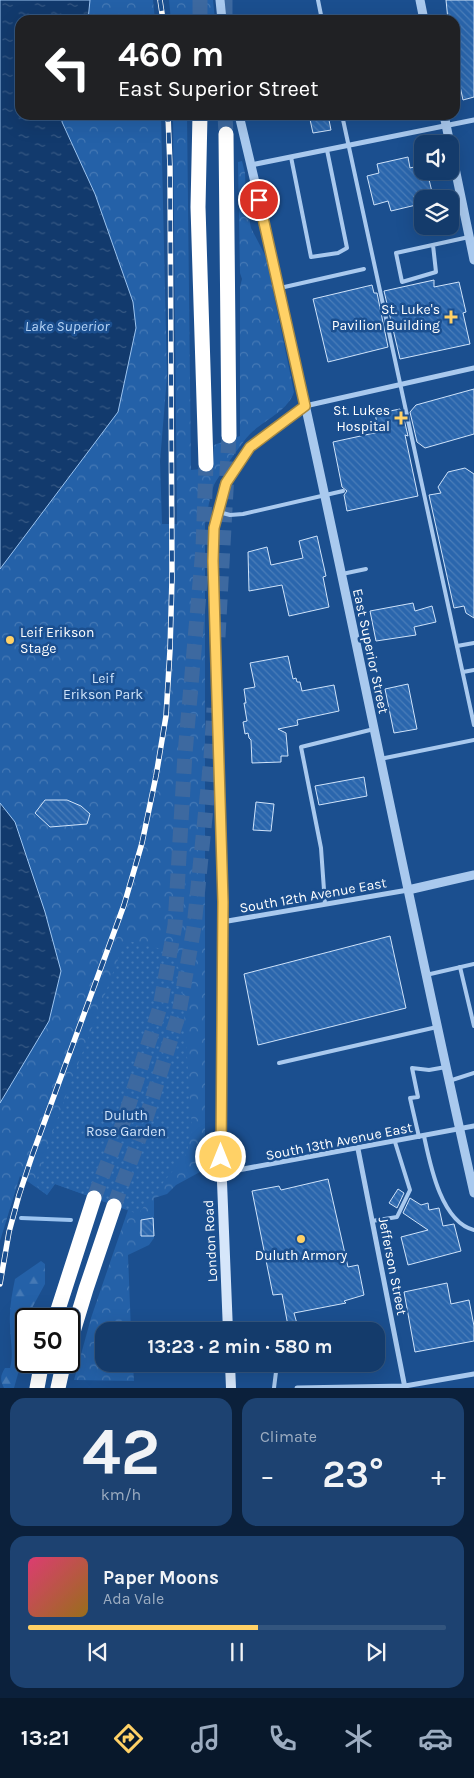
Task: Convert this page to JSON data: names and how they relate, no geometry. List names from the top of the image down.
{
  "streets": {
    "main road": ["London Road"],
    "street": [
      "East Superior Street",
      "South 12th Avenue East",
      "South 13th Avenue East",
      "Jefferson Street"
    ]
  },
  "crossings": [
    ["East Superior Street", "South 12th Avenue East"],
    ["East Superior Street", "South 13th Avenue East"],
    ["East Superior Street", "London Road"],
    ["South 12th Avenue East", "London Road"],
    ["South 13th Avenue East", "London Road"],
    ["South 13th Avenue East", "Jefferson Street"]
  ],
  "water": ["Lake Superior"],
  "parks": ["Leif Erikson Park", "Duluth Rose Garden"],
  "places": {
    "health": ["St. Luke's Pavilion Building", "St. Lukes Hospital"],
    "other": ["Leif Erikson Stage", "Duluth Armory"]
  },
  "page": {
    "turn": ["460 m", "East Superior Street"],
    "limit": "50",
    "trip": "13:23 · 2 min · 580 m",
    "tile": [
      ["42", "km/h"],
      "Climate"
    ],
    "heat": ["−", "23°", "+"],
    "song": ["Paper Moons", "Ada Vale"],
    "tabs": "13:21"
  }
}
